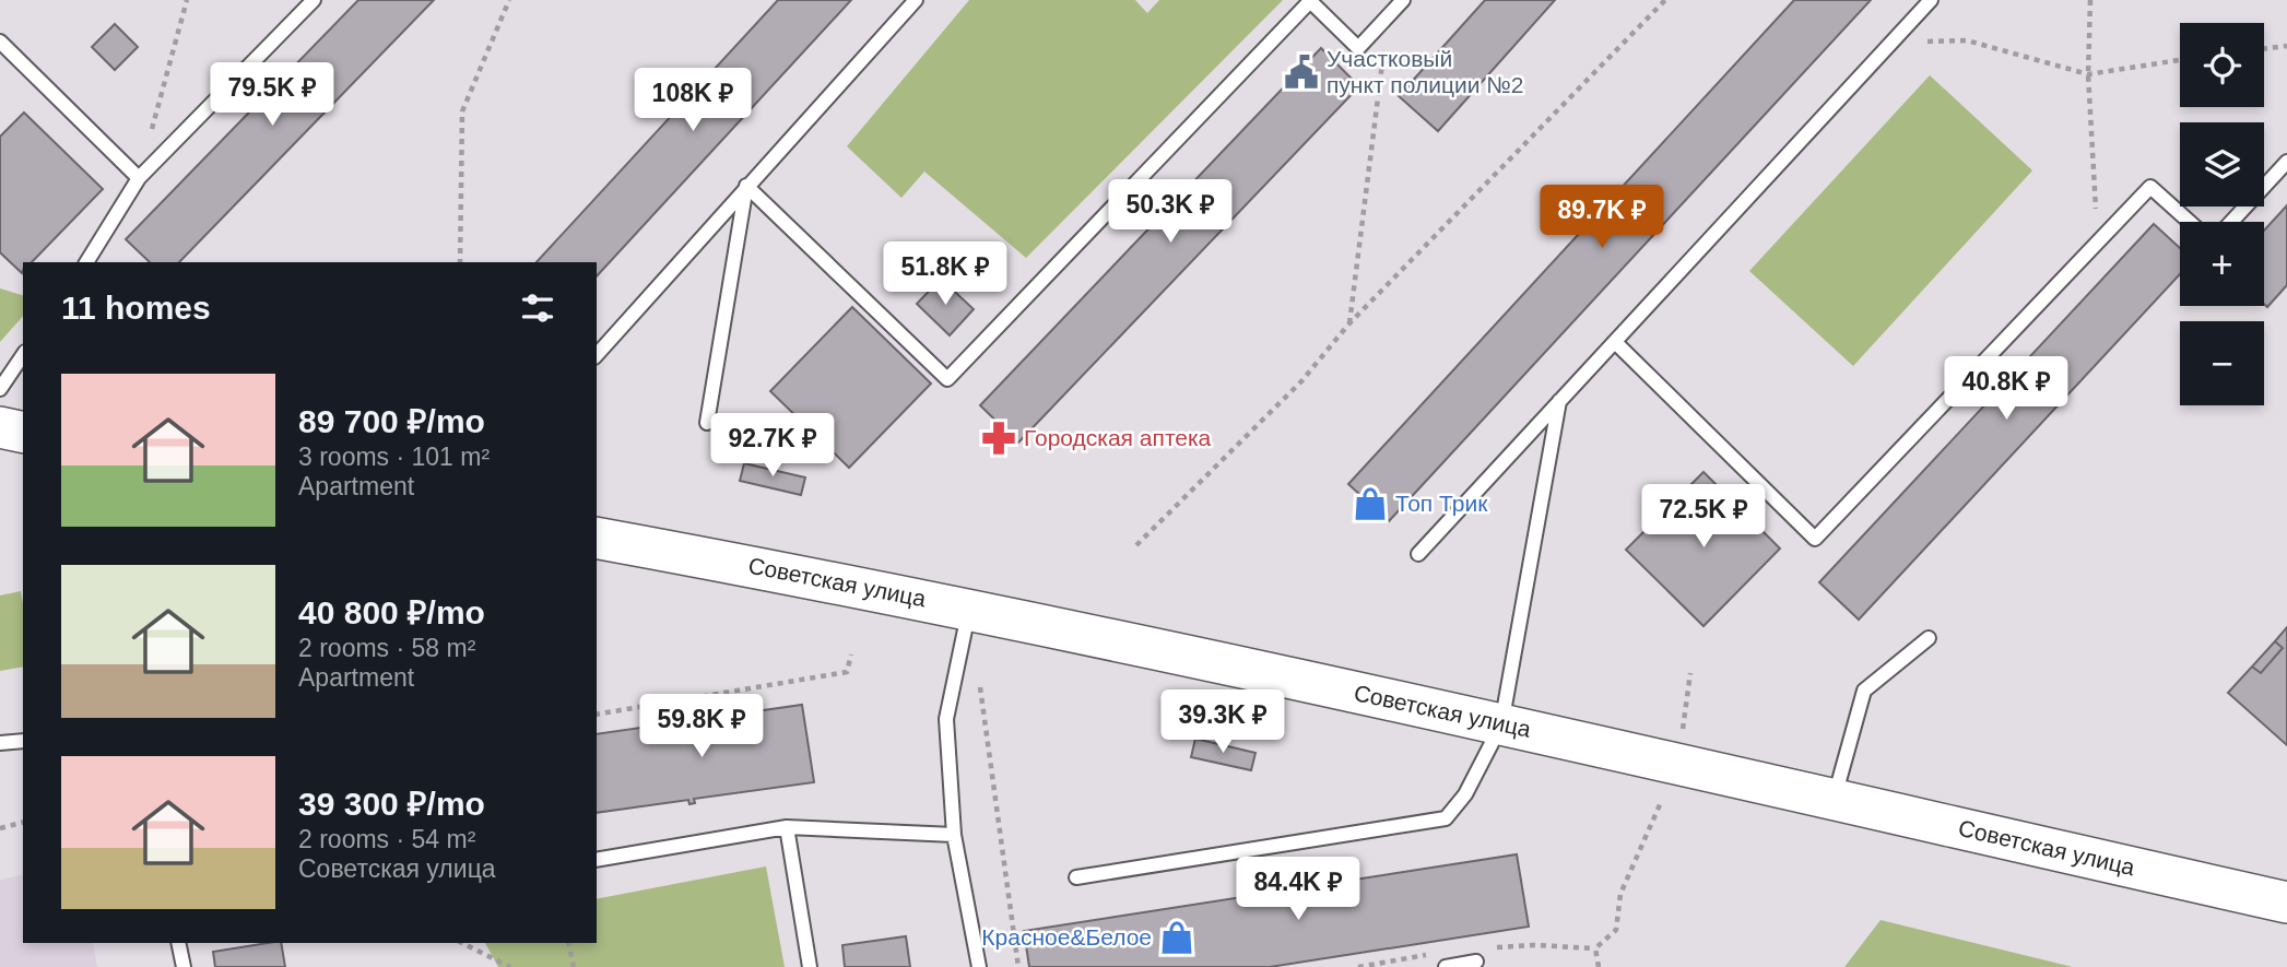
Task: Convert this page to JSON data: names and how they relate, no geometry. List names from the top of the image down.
{
  "streets": {
    "main road": ["Советская улица"]
  },
  "places": {
    "public building": ["Участковый пункт полиции №2"],
    "pharmacy": ["Городская аптека"],
    "shop": ["Топ Трик", "Красное&Белое"]
  },
  "page": {
    "map_buttons": ["+", "−"],
    "price": [
      "79.5K ₽",
      "108K ₽",
      "50.3K ₽",
      "89.7K ₽",
      "51.8K ₽",
      "40.8K ₽",
      "92.7K ₽",
      "72.5K ₽",
      "39.3K ₽",
      "59.8K ₽",
      "84.4K ₽"
    ],
    "heading": "11 homes",
    "list": [
      {
        "name": "89 700 ₽/mo",
        "note": "3 rooms · 101 m² · Apartment"
      },
      {
        "name": "40 800 ₽/mo",
        "note": "2 rooms · 58 m² · Apartment"
      },
      {
        "name": "39 300 ₽/mo",
        "note": "2 rooms · 54 m² · Советская улица"
      }
    ]
  }
}
